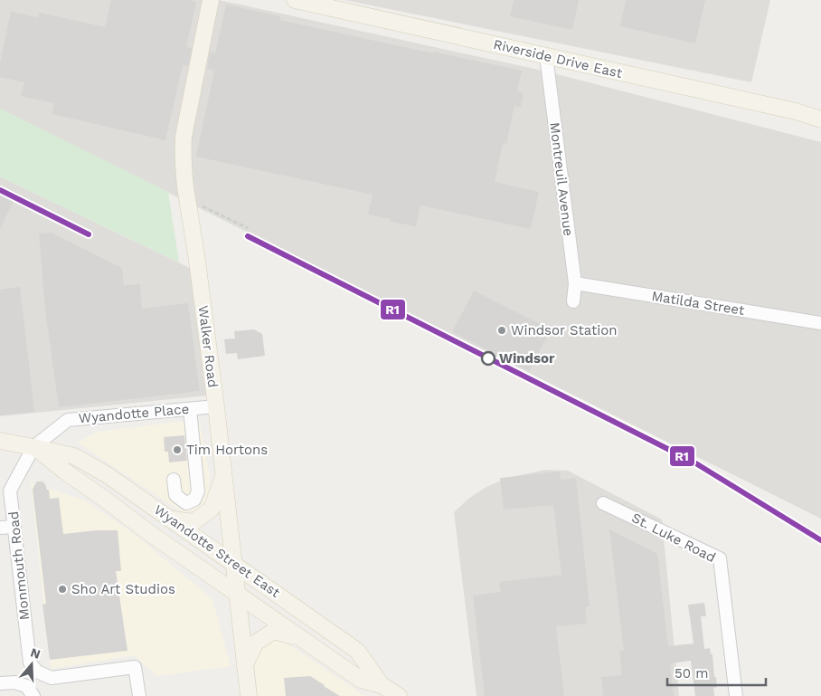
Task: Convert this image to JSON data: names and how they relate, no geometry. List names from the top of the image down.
{
  "streets": {
    "main road": ["Riverside Drive East", "Walker Road", "Wyandotte Street East"],
    "street": [
      "Montreuil Avenue",
      "Matilda Street",
      "Wyandotte Place",
      "St. Luke Road",
      "Monmouth Road"
    ]
  },
  "crossings": [
    ["Riverside Drive East", "Montreuil Avenue"],
    ["Montreuil Avenue", "Matilda Street"],
    ["Walker Road", "Wyandotte Place"],
    ["Walker Road", "Wyandotte Street East"],
    ["Wyandotte Place", "Wyandotte Street East"],
    ["Wyandotte Place", "Monmouth Road"],
    ["Wyandotte Street East", "Monmouth Road"]
  ],
  "places": [
    "Windsor Station",
    "Windsor",
    "Tim Hortons",
    "Sho Art Studios"
  ],
  "lines": ["transit line R1"],
  "scale_bar": "50 m",
  "north": "top"
}
